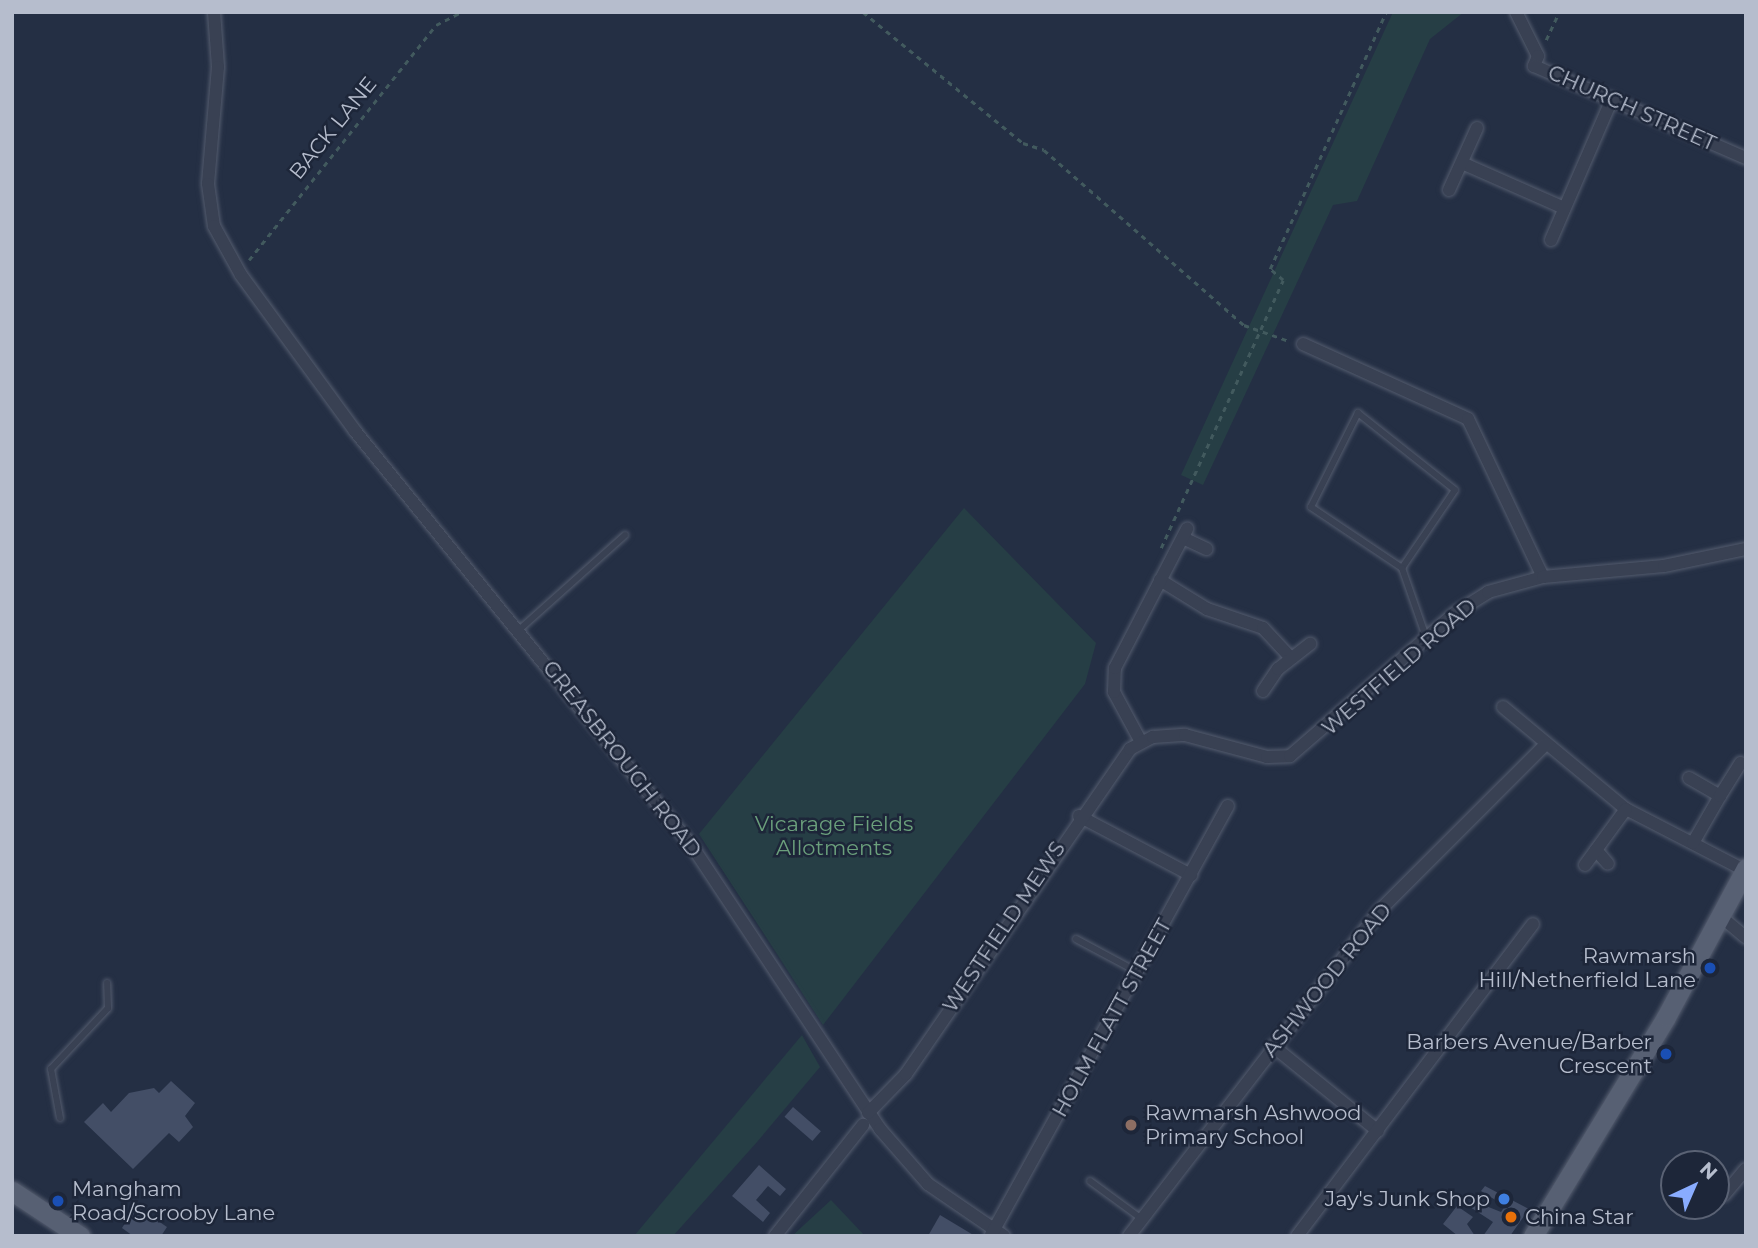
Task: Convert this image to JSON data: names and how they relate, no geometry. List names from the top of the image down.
{
  "streets": {
    "street": [
      "CHURCH STREET",
      "WESTFIELD ROAD",
      "GREASBROUGH ROAD",
      "WESTFIELD MEWS",
      "ASHWOOD ROAD",
      "HOLM FLATT STREET"
    ],
    "path": ["BACK LANE"]
  },
  "crossings": [
    ["BACK LANE", "GREASBROUGH ROAD"],
    ["WESTFIELD ROAD", "WESTFIELD MEWS"],
    ["GREASBROUGH ROAD", "WESTFIELD MEWS"],
    ["GREASBROUGH ROAD", "HOLM FLATT STREET"]
  ],
  "parks": ["Vicarage Fields Allotments"],
  "places": [
    "Rawmarsh Hill/Netherfield Lane",
    "Barbers Avenue/Barber Crescent",
    "Rawmarsh Ashwood Primary School",
    "Jay's Junk Shop",
    "Mangham Road/Scrooby Lane",
    "China Star"
  ],
  "north": "top right"
}
